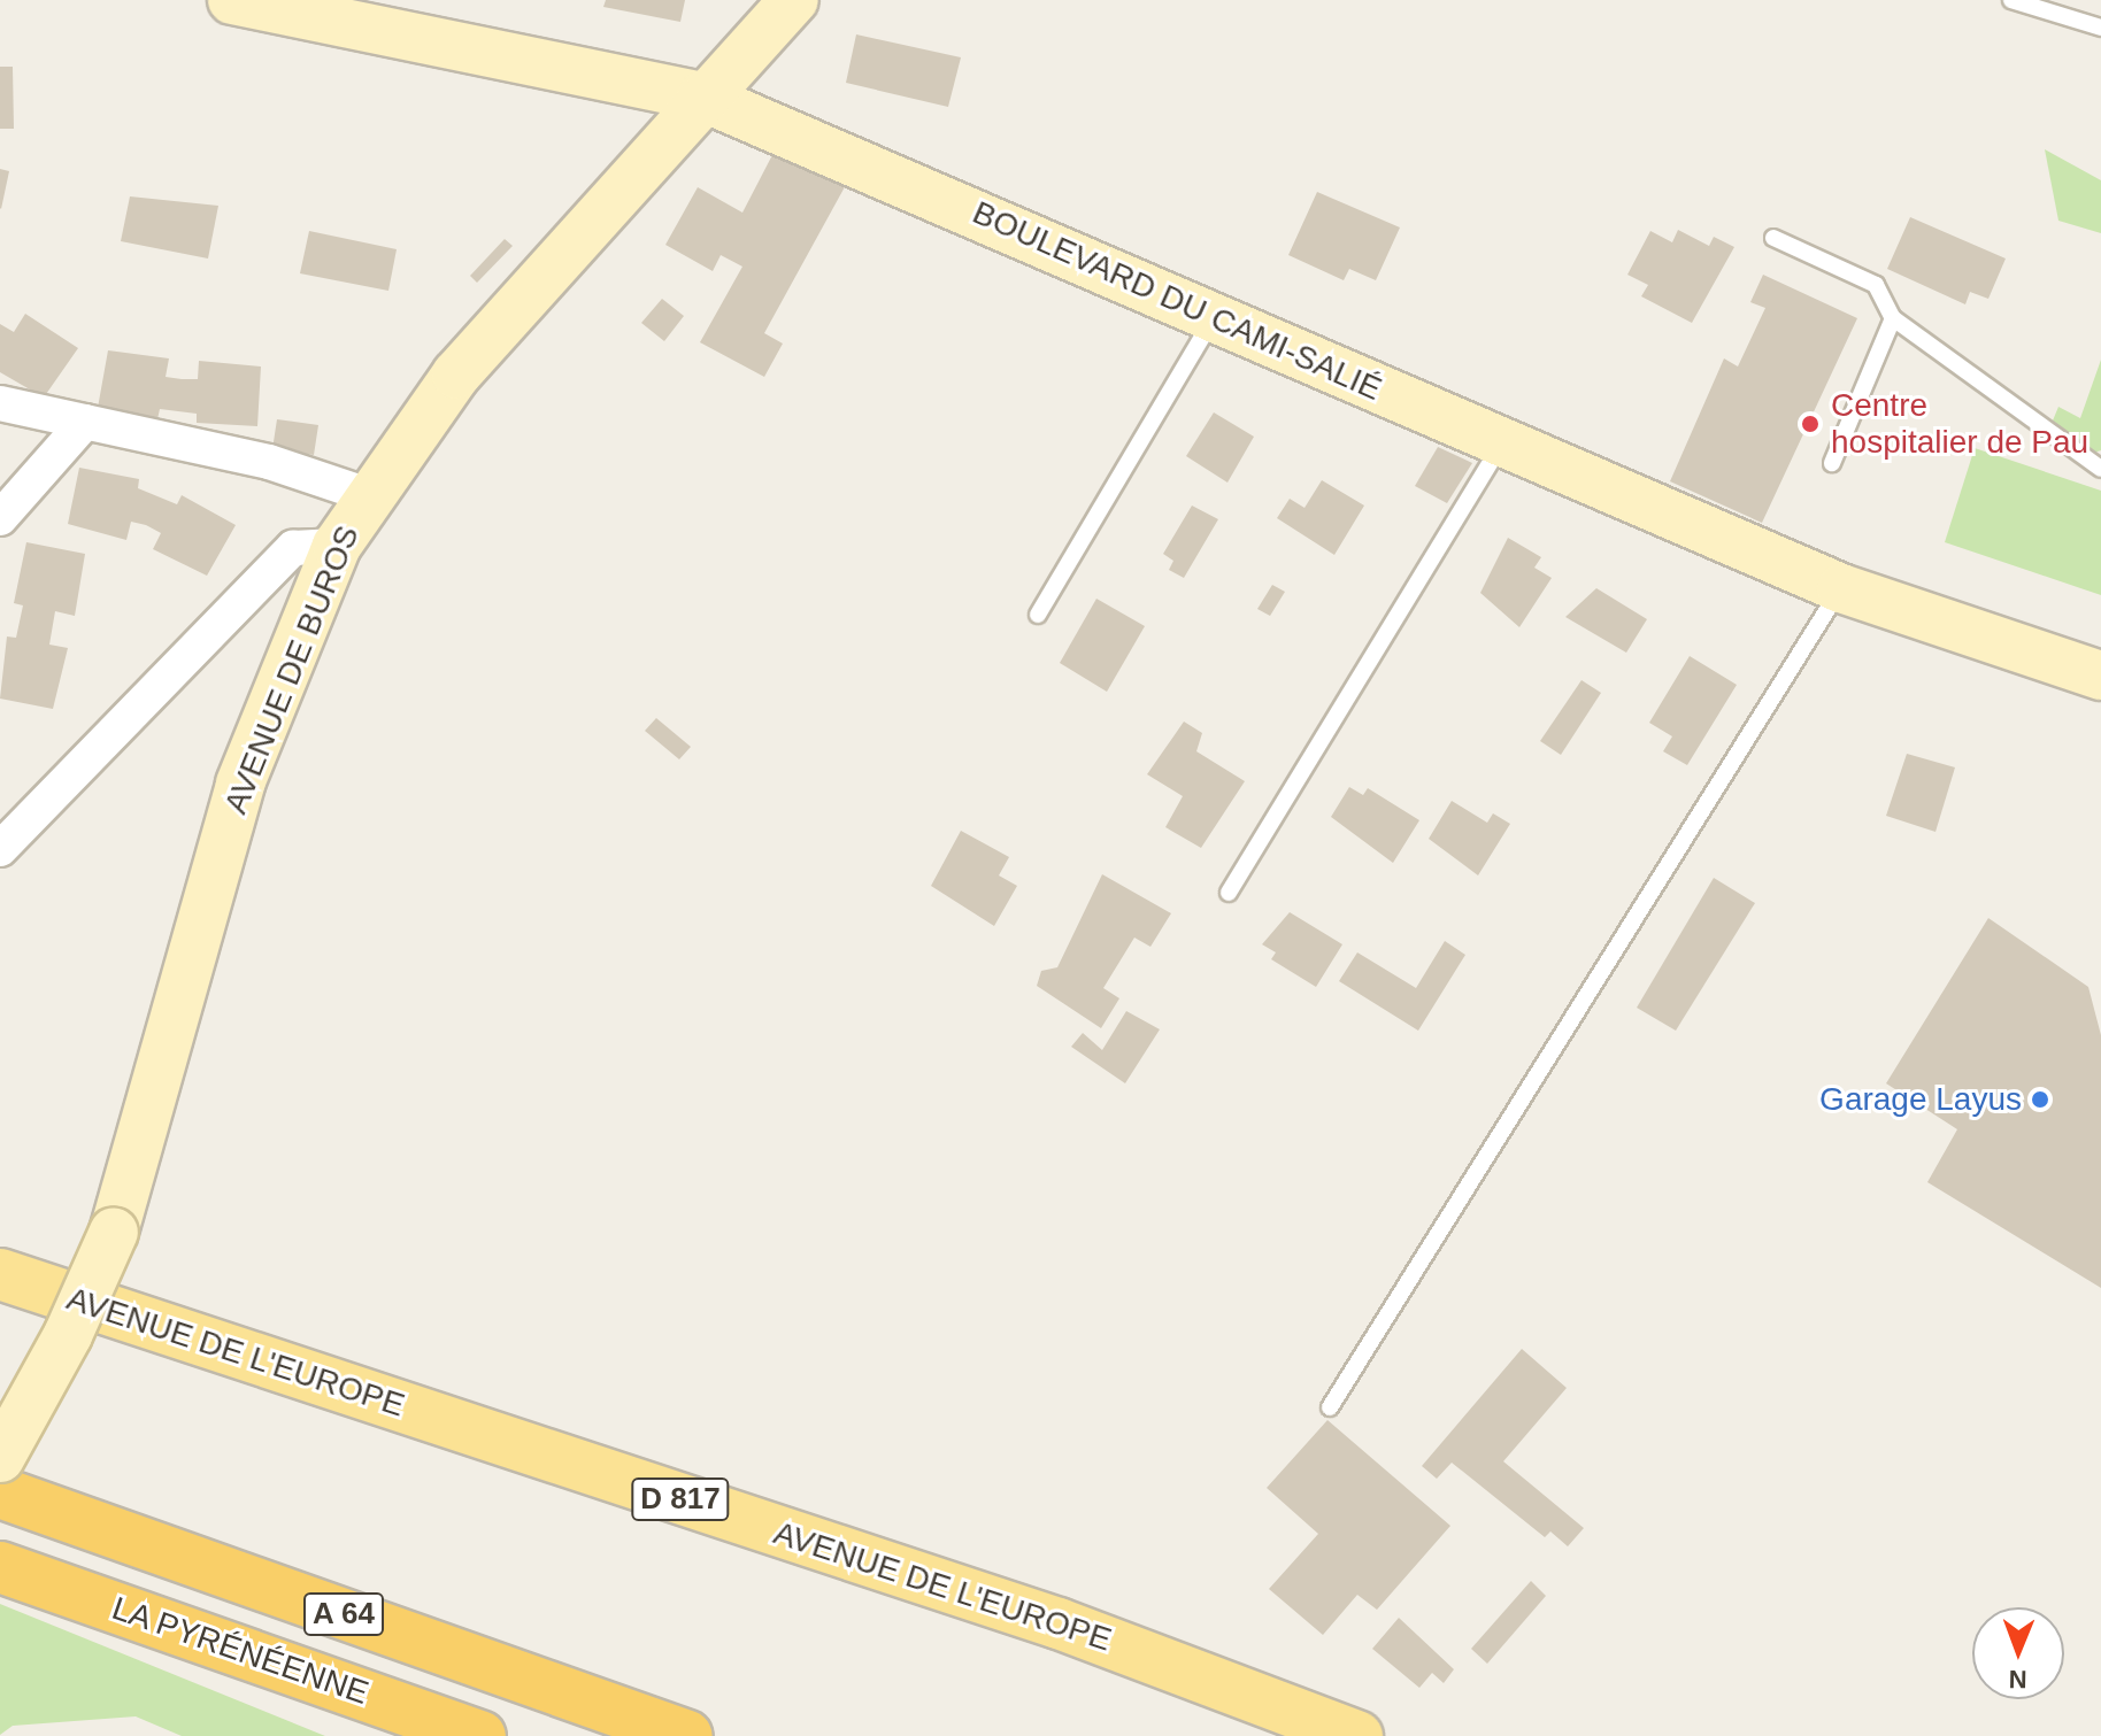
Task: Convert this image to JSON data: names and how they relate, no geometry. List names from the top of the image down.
{
  "streets": {
    "highway": ["A 64", "LA PYRÉNÉENNE"],
    "main road": ["AVENUE DE L'EUROPE", "D 817"],
    "street": ["BOULEVARD DU CAMI-SALIÉ", "AVENUE DE BUROS"]
  },
  "crossings": [
    ["BOULEVARD DU CAMI-SALIÉ", "AVENUE DE BUROS"]
  ],
  "places": ["Centre hospitalier de Pau", "Garage Layus"],
  "north": "bottom"
}
